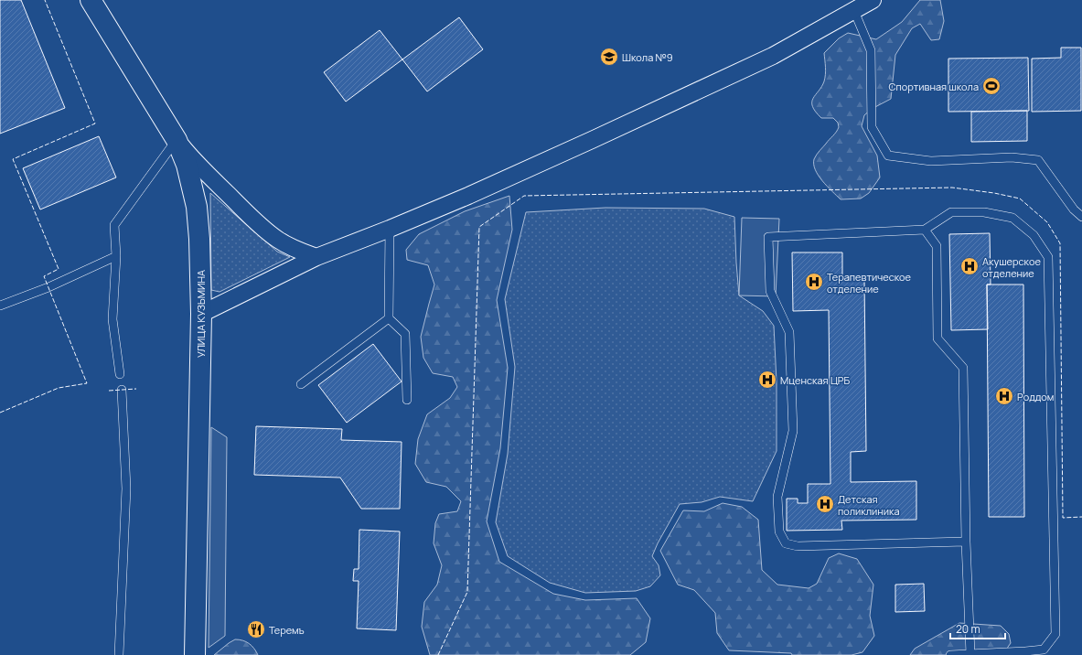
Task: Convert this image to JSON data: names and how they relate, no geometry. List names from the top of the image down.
{
  "streets": {
    "main road": ["УЛИЦА КУЗЬМИНА"]
  },
  "places": {
    "school or university": ["Школа №9"],
    "sports": ["Спортивная школа"],
    "hospital": [
      "Акушерское отделение",
      "Терапевтическое отделение",
      "Мценская ЦРБ",
      "Роддом",
      "Детская поликлиника"
    ],
    "restaurant": ["Теремъ"]
  },
  "scale_bar": "20 m"
}
